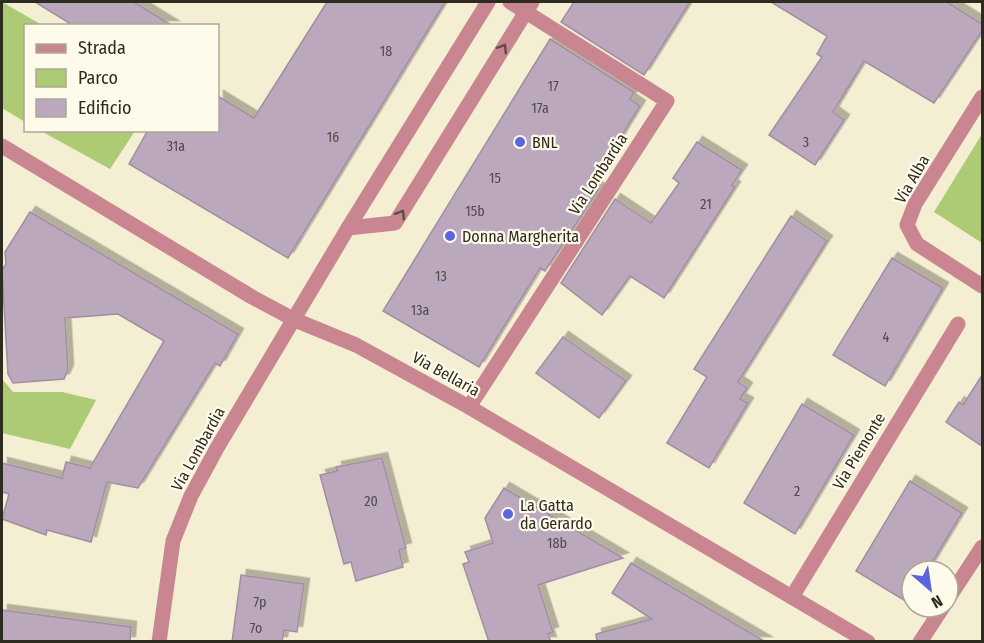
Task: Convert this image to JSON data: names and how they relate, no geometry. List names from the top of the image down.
{
  "streets": {
    "street": [
      "Via Lombardia",
      "Via Alba",
      "Via Bellaria",
      "Via Piemonte"
    ]
  },
  "crossings": [
    ["Via Lombardia", "Via Bellaria"],
    ["Via Bellaria", "Via Piemonte"]
  ],
  "places": ["BNL", "Donna Margherita", "La Gatta da Gerardo"],
  "house_numbers": [
    "18",
    "17",
    "17a",
    "16",
    "3",
    "31a",
    "15",
    "21",
    "15b",
    "13",
    "13a",
    "4",
    "2",
    "20",
    "18b",
    "7p",
    "7o"
  ],
  "legend": ["Strada", "Parco", "Edificio"],
  "north": "bottom right"
}
